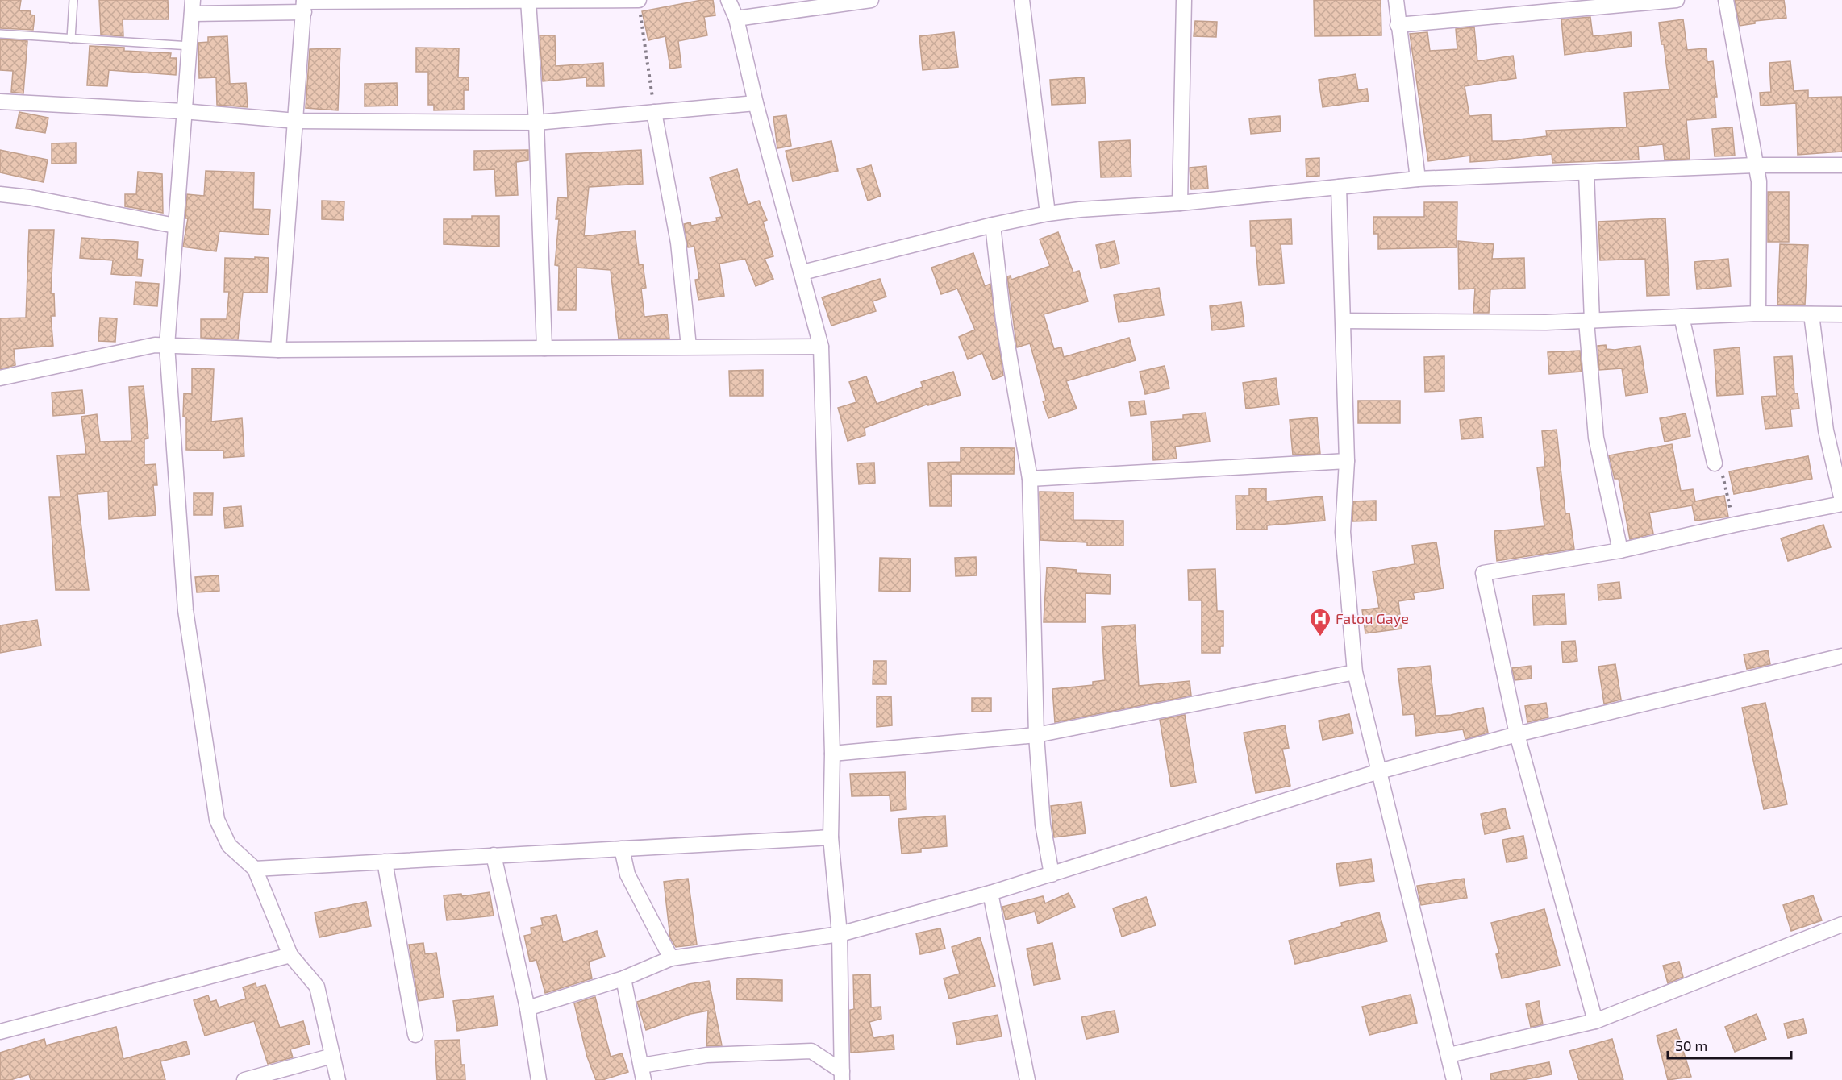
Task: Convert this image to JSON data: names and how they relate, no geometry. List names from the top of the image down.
{
  "places": {
    "hospital": ["Fatou Gaye"]
  },
  "scale_bar": "50 m"
}
